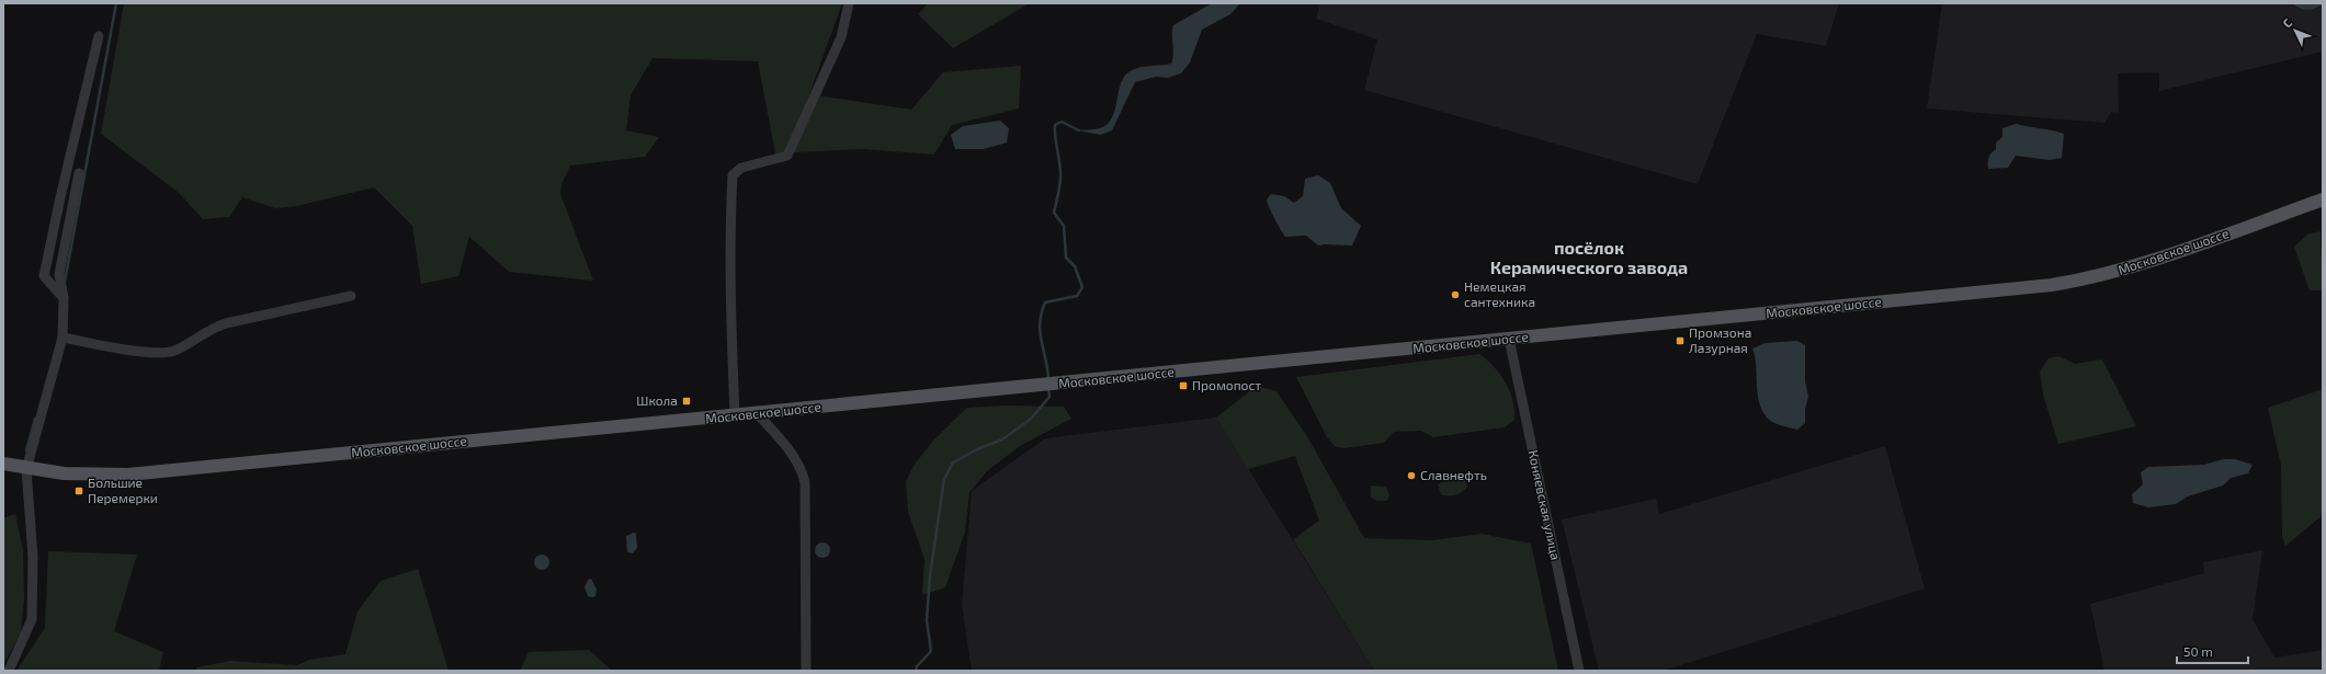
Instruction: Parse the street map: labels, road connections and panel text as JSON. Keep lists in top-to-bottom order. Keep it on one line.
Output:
{"streets":{"main road":["Московское шоссе"],"street":["Коняевская улица"]},"crossings":[["Московское шоссе","Коняевская улица"]],"districts":["посёлок Керамического завода"],"places":{"other":["Немецкая сантехника","Славнефть"],"transit":["Промзона Лазурная","Промопост","Школа","Большие Перемерки"]},"scale_bar":"50 m","north":"top left"}
